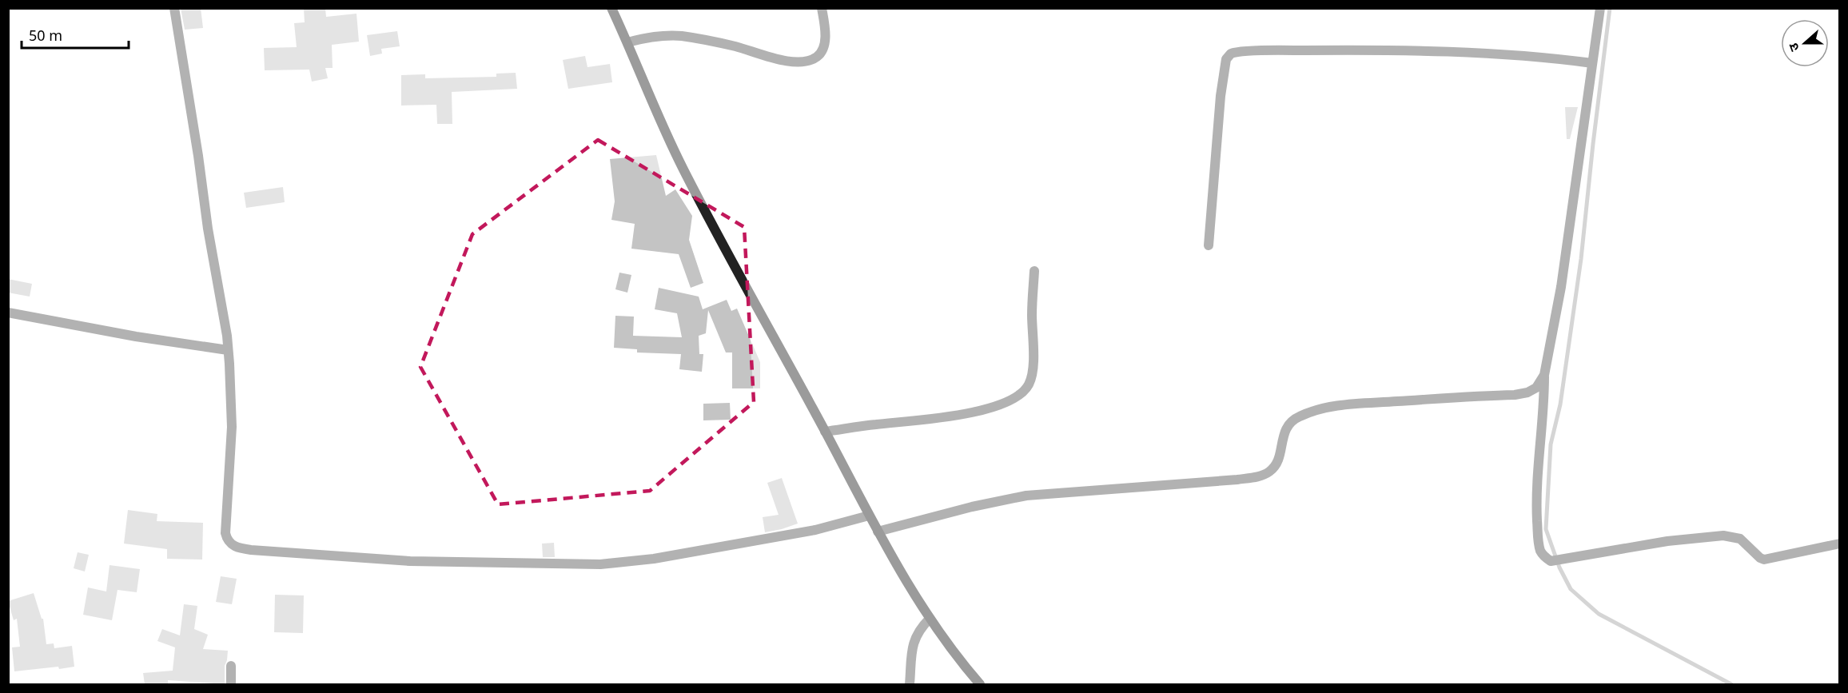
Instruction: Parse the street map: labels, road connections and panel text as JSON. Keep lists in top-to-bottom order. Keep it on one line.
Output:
{"scale_bar":"50 m","north":"left"}
